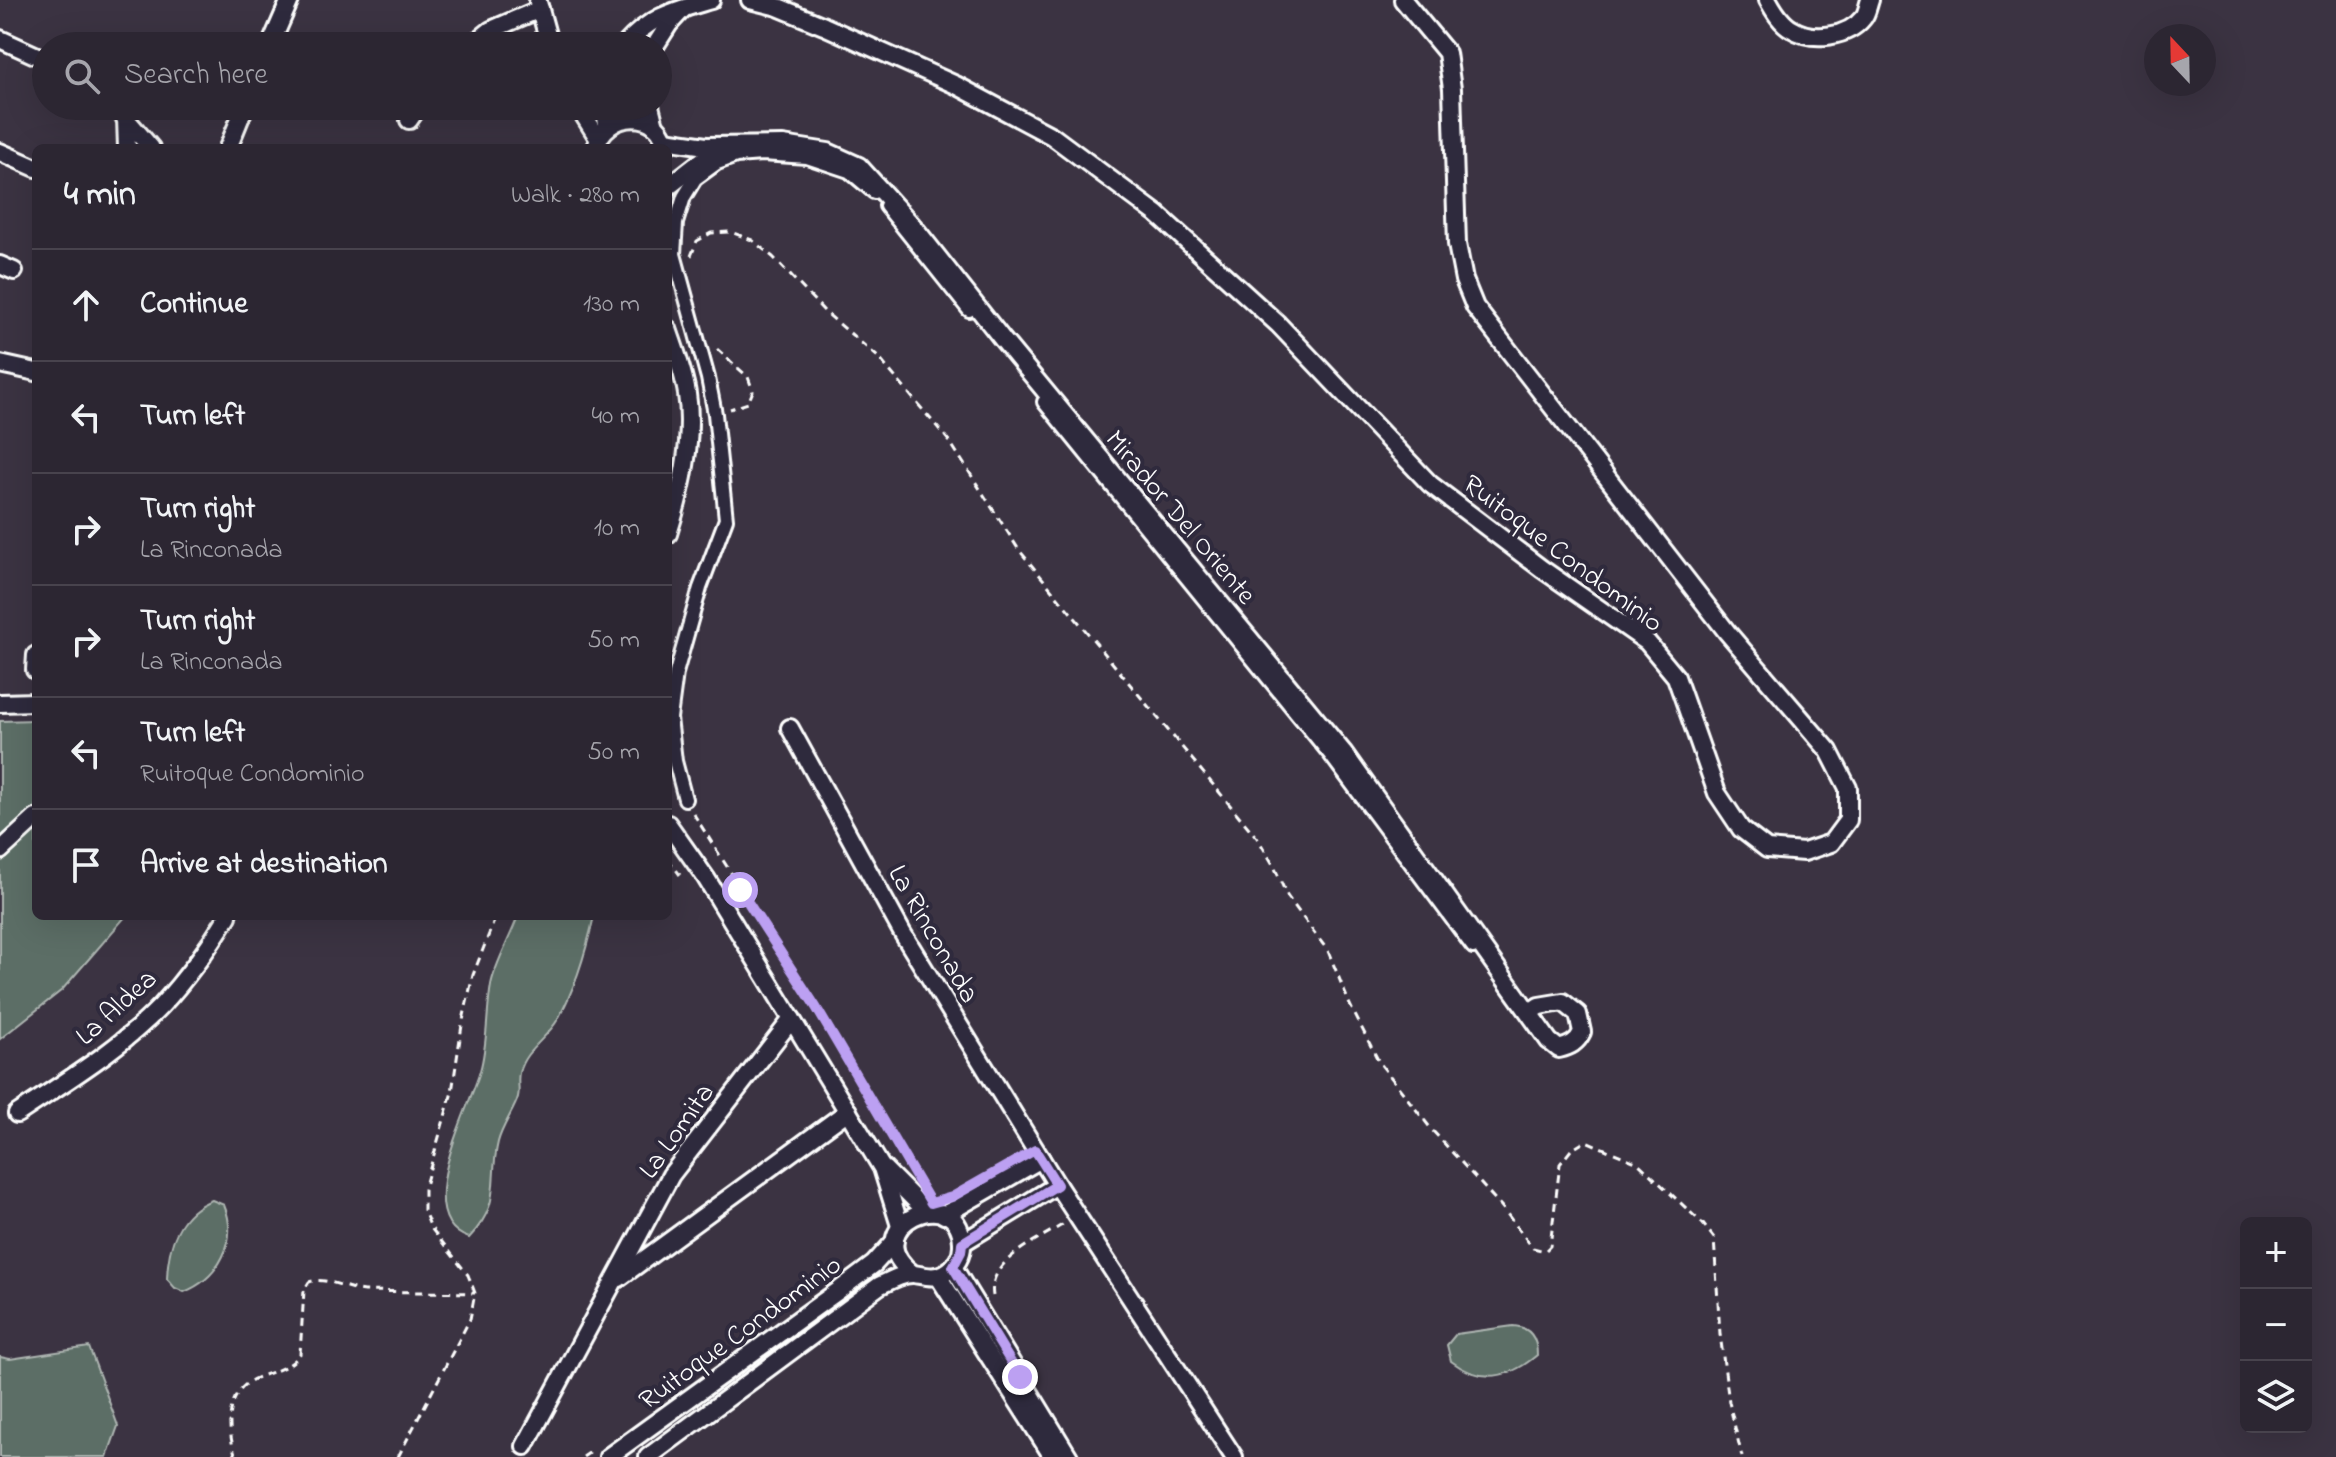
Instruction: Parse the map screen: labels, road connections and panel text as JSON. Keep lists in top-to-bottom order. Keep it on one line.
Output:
{"streets":{"street":["Mirador Del Oriente","Ruitoque Condominio","La Rinconada","La Aldea","La Lomita"]},"north":"top","page":{"search":"Search here","heading":["4 min","Walk · 280 m"],"list":[["Continue","130 m"],["Turn left","40 m"],["Turn right","La Rinconada","10 m"],["Turn right","La Rinconada","50 m"],["Turn left","Ruitoque Condominio","50 m"],"Arrive at destination"],"map_buttons":["+","−"]}}
